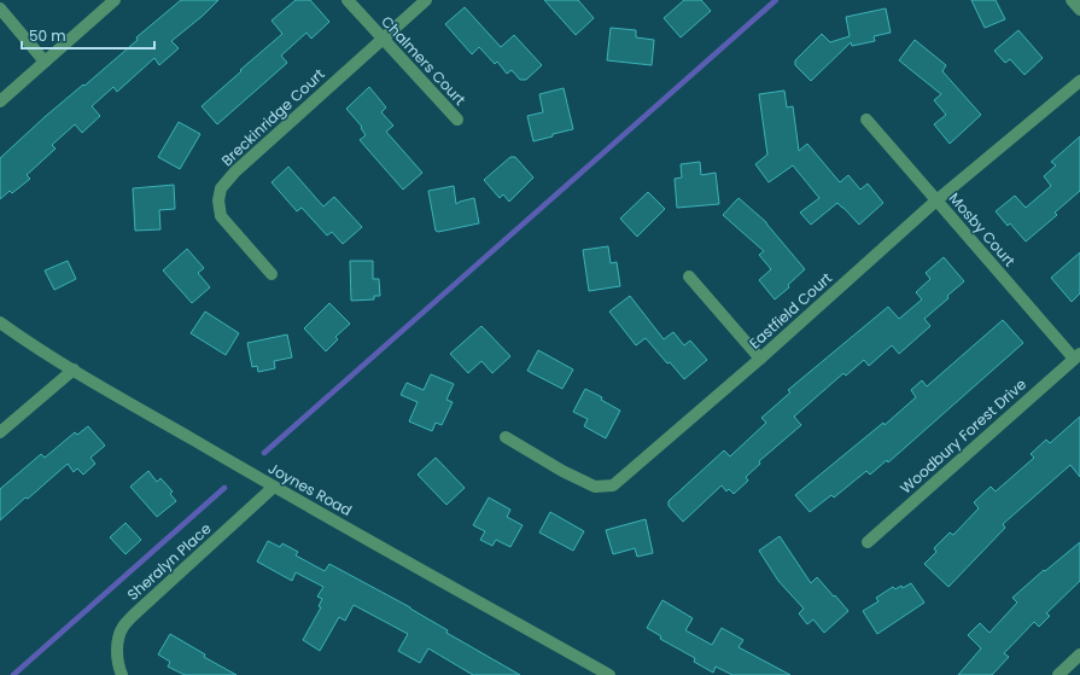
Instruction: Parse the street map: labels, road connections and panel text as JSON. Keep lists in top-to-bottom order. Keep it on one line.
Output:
{"streets":{"street":["Chalmers Court","Breckinridge Court","Mosby Court","Eastfield Court","Woodbury Forest Drive","Joynes Road","Sheralyn Place"]},"crossings":[["Chalmers Court","Breckinridge Court"],["Mosby Court","Eastfield Court"],["Mosby Court","Woodbury Forest Drive"],["Joynes Road","Sheralyn Place"]],"scale_bar":"50 m"}
